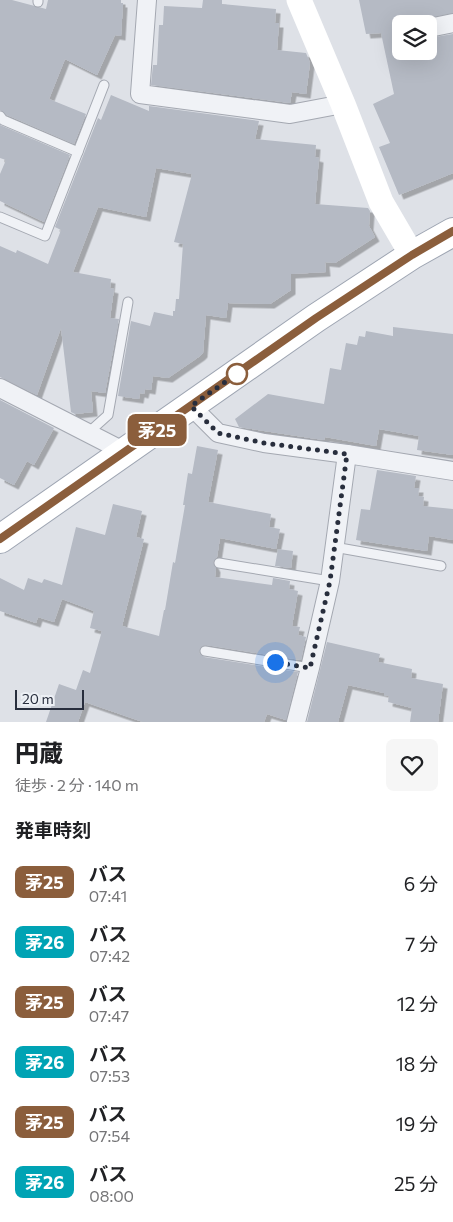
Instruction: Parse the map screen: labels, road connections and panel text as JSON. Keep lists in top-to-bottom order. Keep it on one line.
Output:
{"lines":["bus line 茅25"],"scale_bar":"20 m","page":{"on_map":"茅25","scale":"20 m","heading":[["円蔵","徒歩 · 2 分 · 140 m"],"発車時刻"],"list":[{"mark":"茅25","name":"バス","note":"07:41","value":"6 分"},{"mark":"茅26","name":"バス","note":"07:42","value":"7 分"},{"mark":"茅25","name":"バス","note":"07:47","value":"12 分"},{"mark":"茅26","name":"バス","note":"07:53","value":"18 分"},{"mark":"茅25","name":"バス","note":"07:54","value":"19 分"},{"mark":"茅26","name":"バス","note":"08:00","value":"25 分"}]}}
